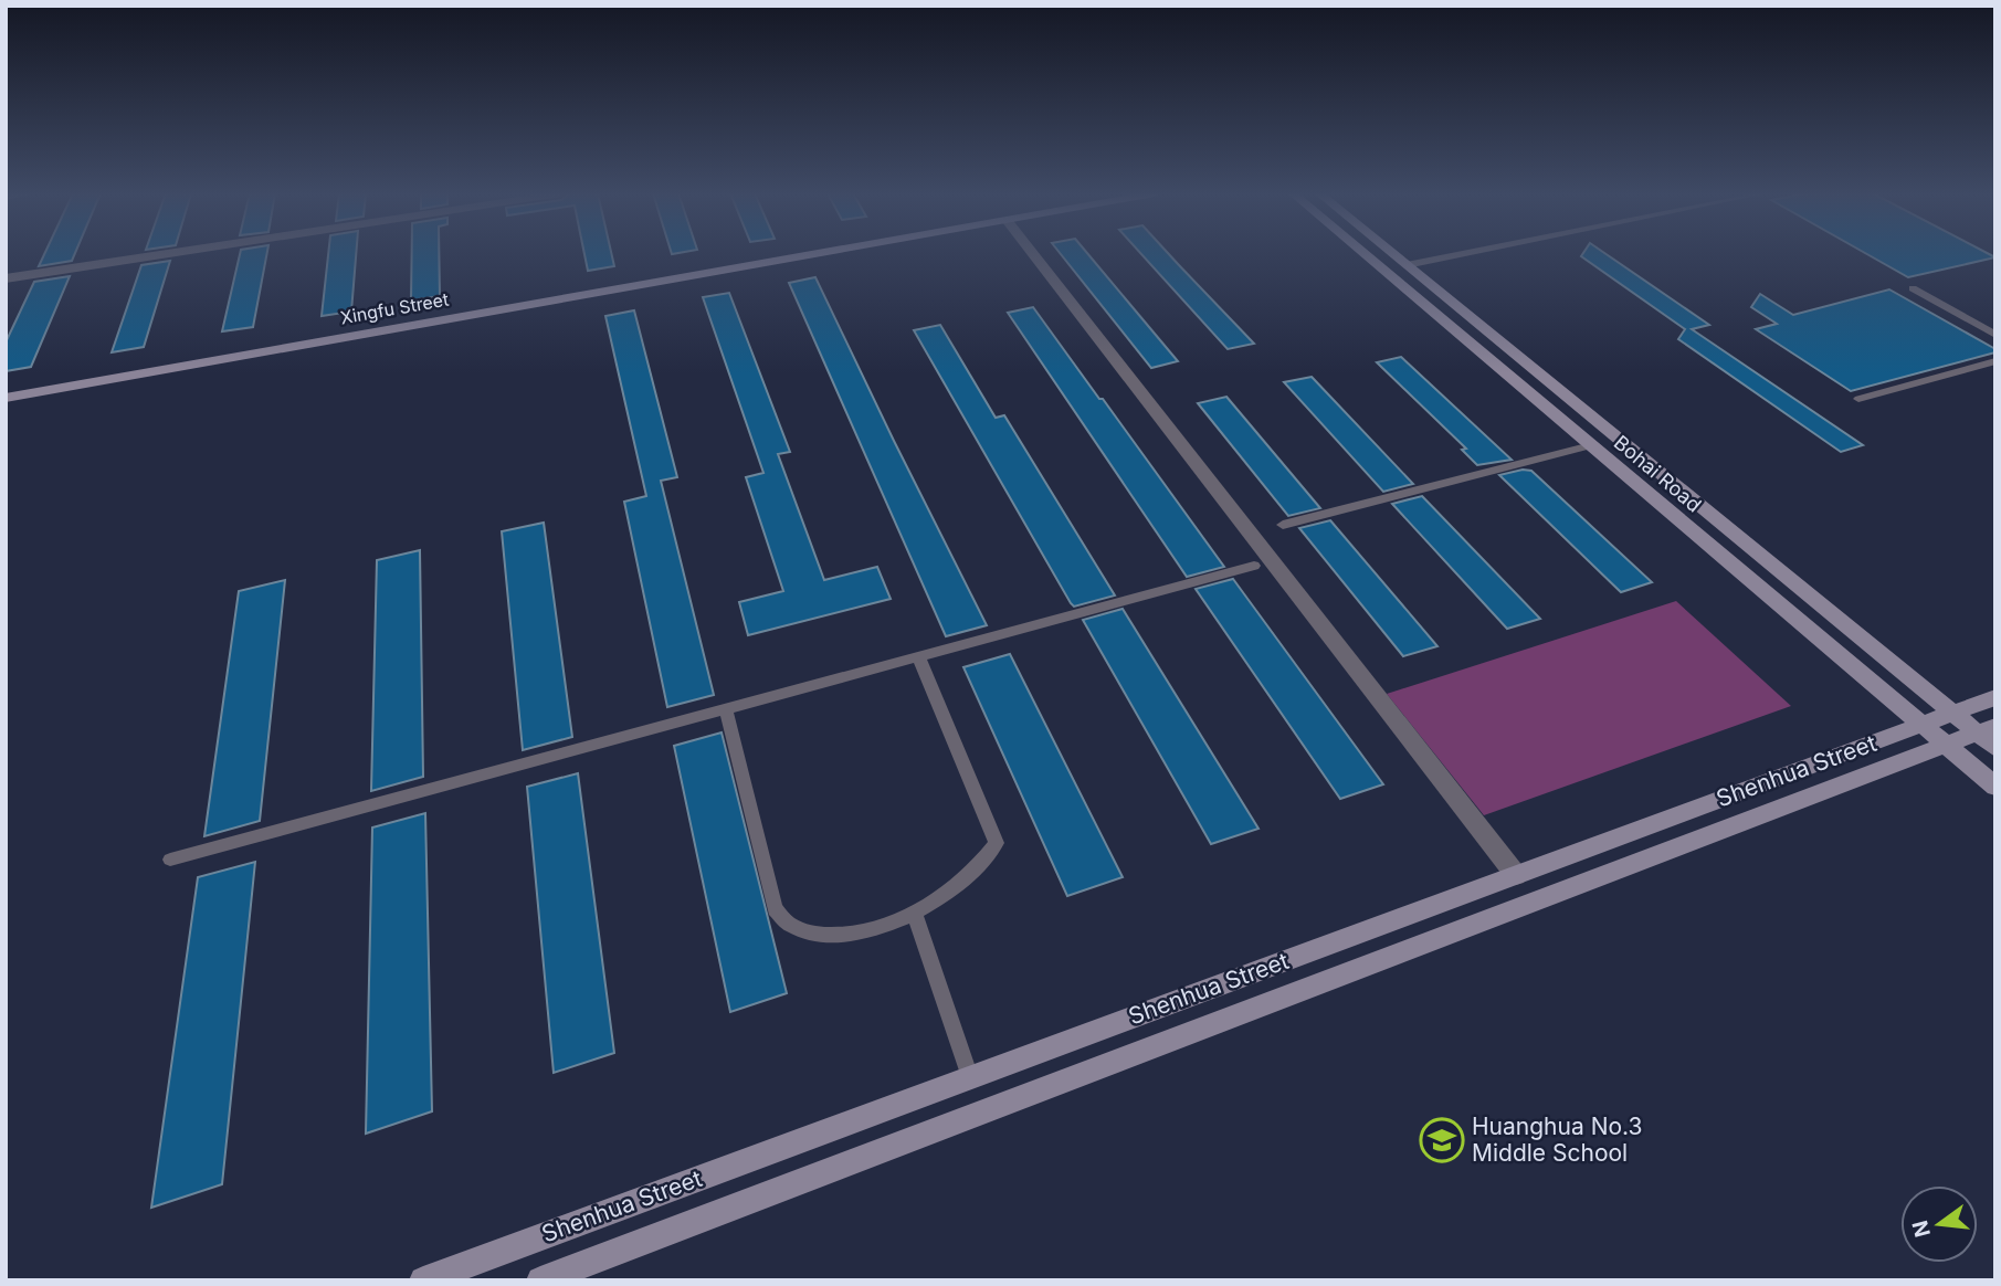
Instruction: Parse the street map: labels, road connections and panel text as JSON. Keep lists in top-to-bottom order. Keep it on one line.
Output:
{"streets":{"main road":["Xingfu Street","Bohai Road","Shenhua Street"]},"crossings":[["Bohai Road","Shenhua Street"]],"places":{"school or university":["Huanghua No.3 Middle School"]},"north":"left"}
